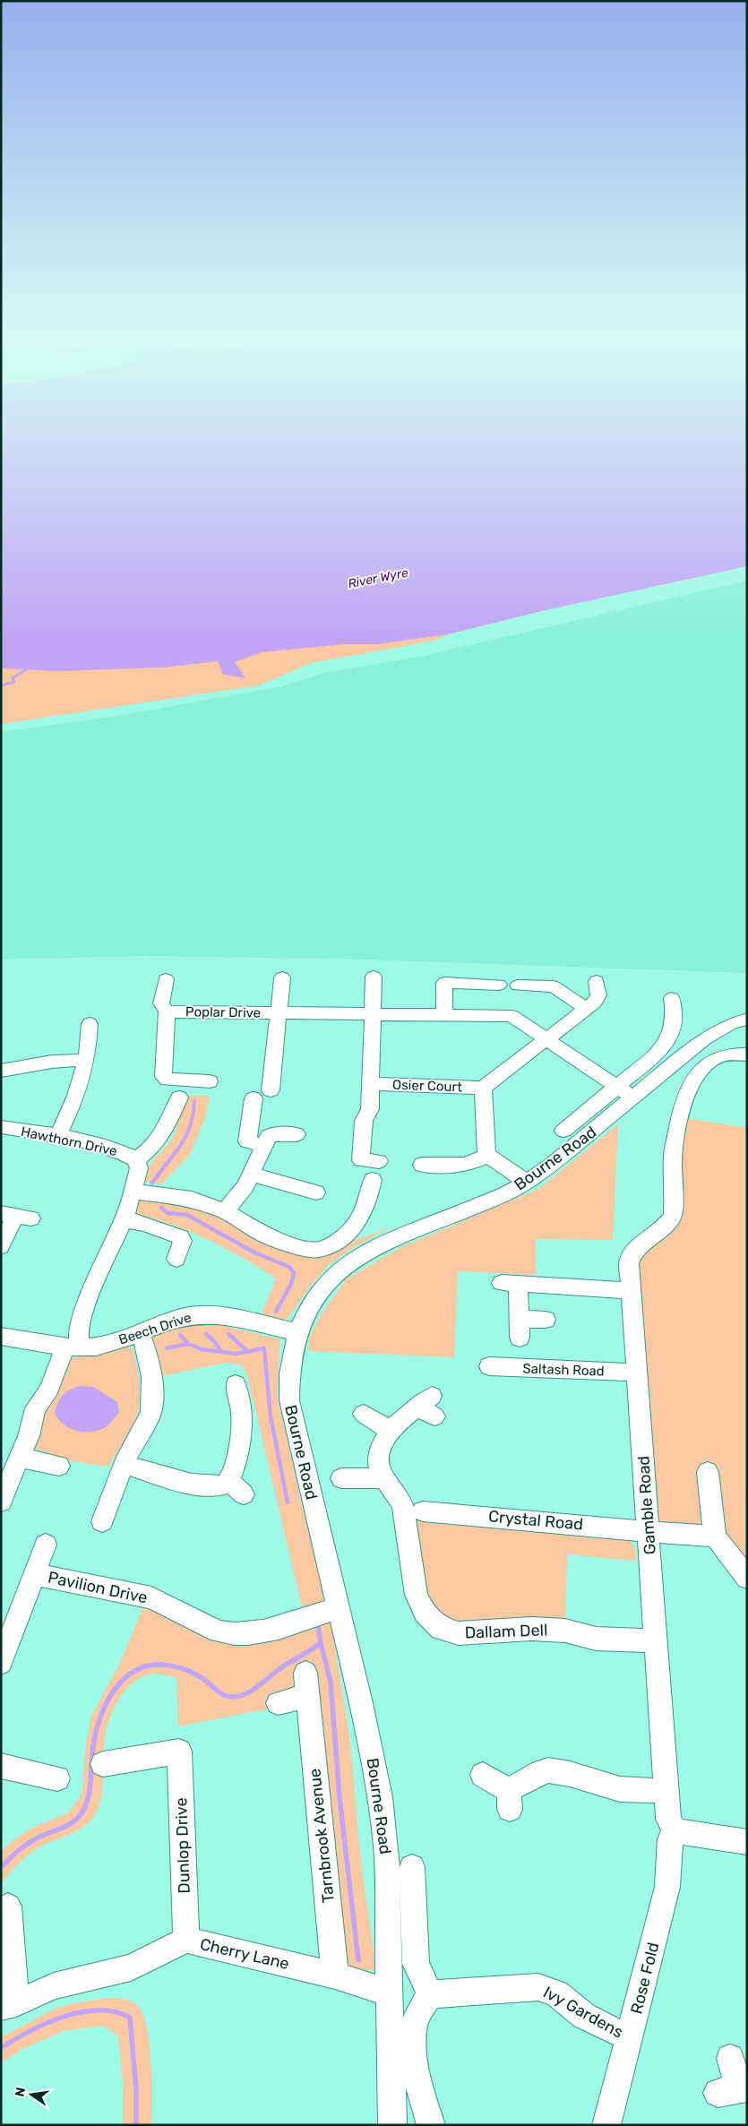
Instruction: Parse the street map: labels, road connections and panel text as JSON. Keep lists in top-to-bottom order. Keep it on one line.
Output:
{"streets":{"street":["Poplar Drive","Osier Court","Hawthorn Drive","Bourne Road","Beech Drive","Saltash Road","Gamble Road","Crystal Road","Pavilion Drive","Dallam Dell","Tarnbrook Avenue","Dunlop Drive","Cherry Lane","Rose Fold","Ivy Gardens"]},"crossings":[["Poplar Drive","Bourne Road"],["Bourne Road","Beech Drive"],["Bourne Road","Pavilion Drive"],["Bourne Road","Cherry Lane"],["Saltash Road","Gamble Road"],["Gamble Road","Crystal Road"],["Gamble Road","Dallam Dell"],["Gamble Road","Rose Fold"],["Tarnbrook Avenue","Cherry Lane"],["Dunlop Drive","Cherry Lane"],["Rose Fold","Ivy Gardens"]],"water":["River Wyre"],"north":"left"}
